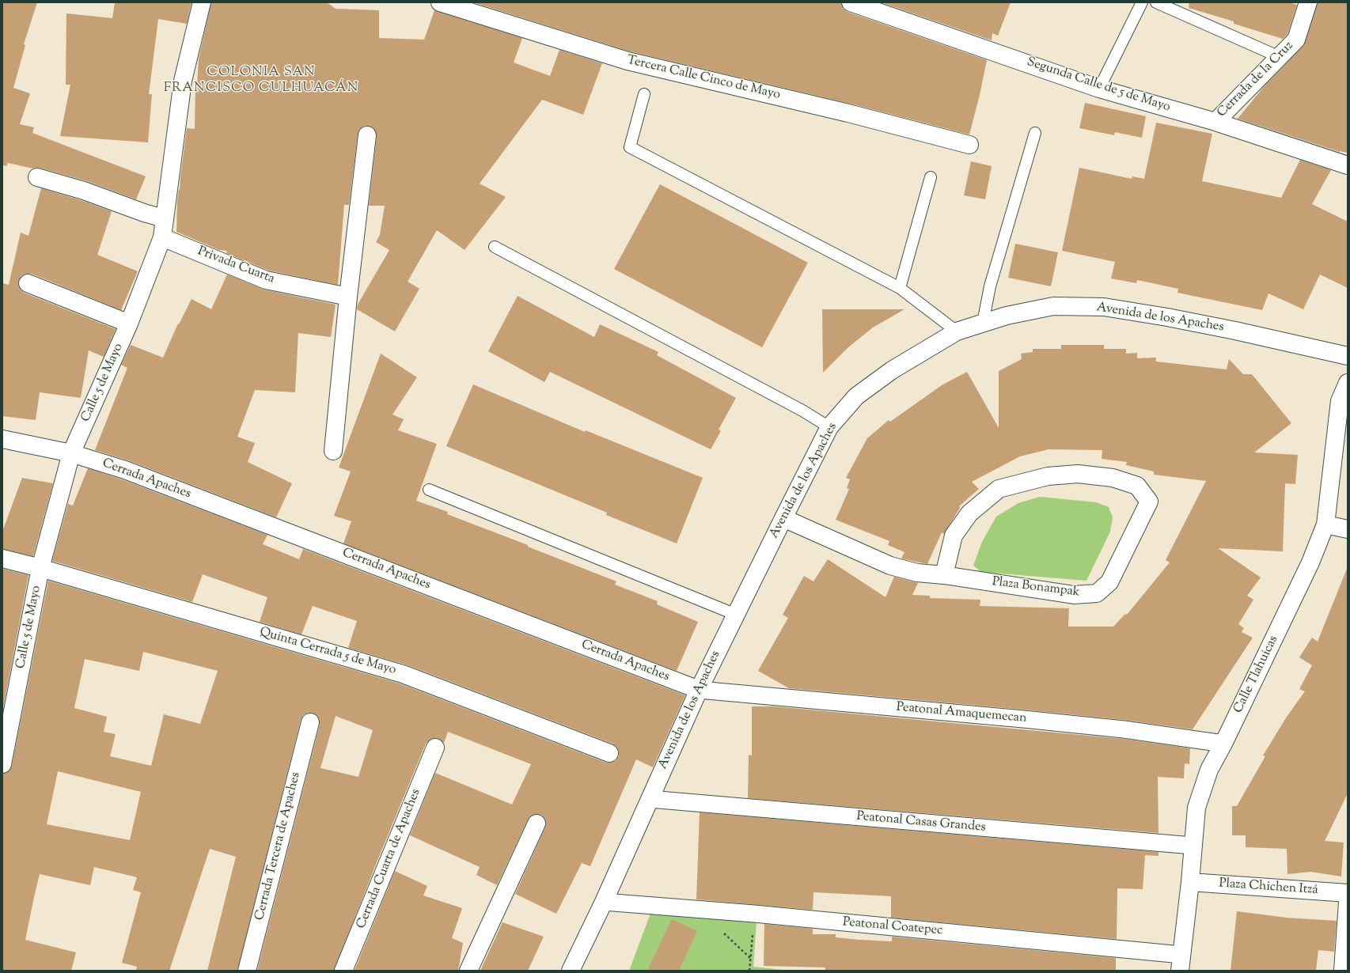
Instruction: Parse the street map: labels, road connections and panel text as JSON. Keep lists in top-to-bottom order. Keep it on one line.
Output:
{"streets":{"street":["Tercera Calle Cinco de Mayo","Cerrada de la Cruz","Segunda Calle de 5 de Mayo","Privada Cuarta","Avenida de los Apaches","Calle 5 de Mayo","Cerrada Apaches","Plaza Bonampak","Quinta Cerrada 5 de Mayo","Calle Tlahuicas","Peatonal Amaquemecan","Peatonal Casas Grandes","Cerrada Tercera de Apaches","Cerrada Cuarta de Apaches","Plaza Chichen Itzá","Peatonal Coatepec"]},"crossings":[["Cerrada de la Cruz","Segunda Calle de 5 de Mayo"],["Privada Cuarta","Calle 5 de Mayo"],["Avenida de los Apaches","Cerrada Apaches"],["Avenida de los Apaches","Plaza Bonampak"],["Avenida de los Apaches","Peatonal Amaquemecan"],["Avenida de los Apaches","Peatonal Casas Grandes"],["Avenida de los Apaches","Peatonal Coatepec"],["Calle 5 de Mayo","Cerrada Apaches"],["Calle 5 de Mayo","Quinta Cerrada 5 de Mayo"],["Cerrada Apaches","Peatonal Amaquemecan"],["Calle Tlahuicas","Peatonal Amaquemecan"],["Calle Tlahuicas","Peatonal Casas Grandes"],["Calle Tlahuicas","Plaza Chichen Itzá"],["Calle Tlahuicas","Peatonal Coatepec"]],"districts":["COLONIA SAN FRANCISCO CULHUACÁN"]}
